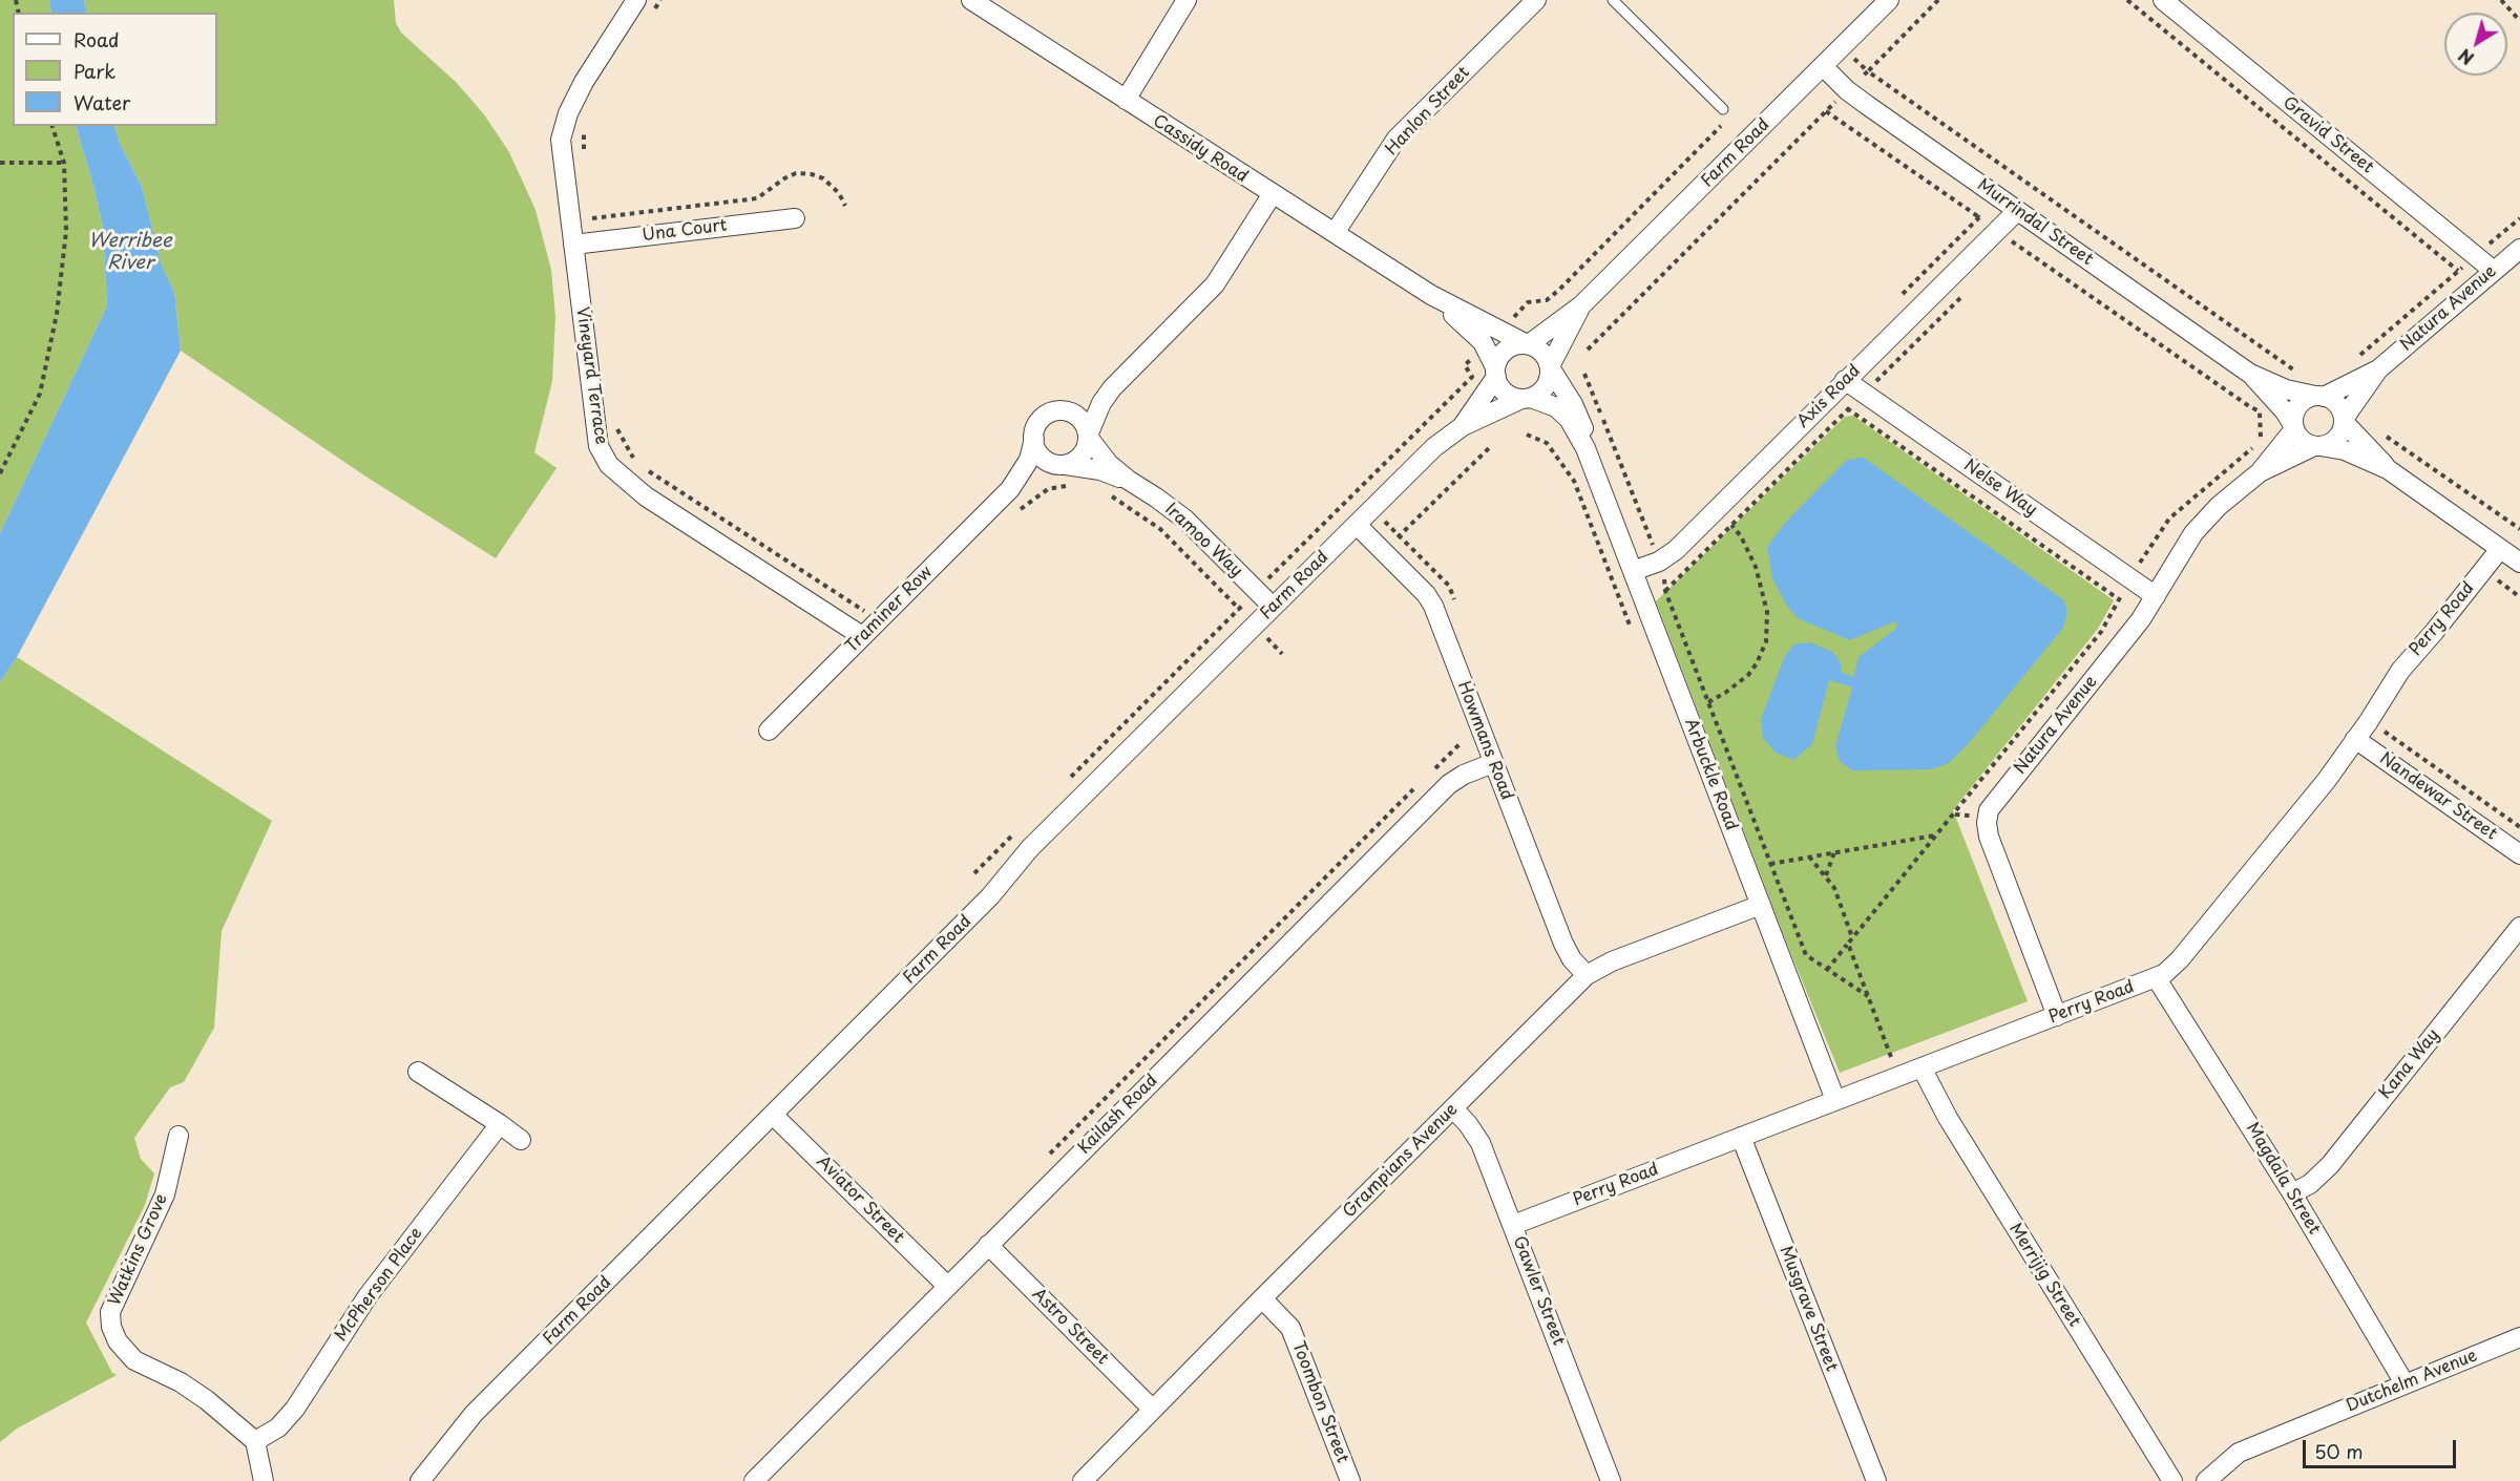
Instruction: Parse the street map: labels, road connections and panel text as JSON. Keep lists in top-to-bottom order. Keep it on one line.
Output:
{"streets":{"street":["Hanlon Street","Gravid Street","Cassidy Road","Farm Road","Murrindal Street","Una Court","Natura Avenue","Vineyard Terrace","Axis Road","Nelse Way","Iramoo Way","Traminer Row","Perry Road","Howmans Road","Arbuckle Road","Nandewar Street","Kana Way","Kailash Road","Grampians Avenue","Magdala Street","Aviator Street","Watkins Grove","Merrijig Street","McPherson Place","Gawler Street","Musgrave Street","Astro Street","Dutchelm Avenue","Toombon Street"]},"crossings":[["Hanlon Street","Cassidy Road"],["Gravid Street","Natura Avenue"],["Cassidy Road","Farm Road"],["Cassidy Road","Arbuckle Road"],["Farm Road","Murrindal Street"],["Farm Road","Iramoo Way"],["Farm Road","Howmans Road"],["Farm Road","Arbuckle Road"],["Farm Road","Aviator Street"],["Murrindal Street","Natura Avenue"],["Murrindal Street","Axis Road"],["Una Court","Vineyard Terrace"],["Natura Avenue","Nelse Way"],["Natura Avenue","Perry Road"],["Vineyard Terrace","Traminer Row"],["Axis Road","Nelse Way"],["Axis Road","Arbuckle Road"],["Iramoo Way","Traminer Row"],["Perry Road","Arbuckle Road"],["Perry Road","Nandewar Street"],["Perry Road","Magdala Street"],["Perry Road","Merrijig Street"],["Perry Road","Gawler Street"],["Perry Road","Musgrave Street"],["Howmans Road","Kailash Road"],["Howmans Road","Grampians Avenue"],["Arbuckle Road","Grampians Avenue"],["Kana Way","Magdala Street"],["Kailash Road","Aviator Street"],["Kailash Road","Astro Street"],["Grampians Avenue","Gawler Street"],["Grampians Avenue","Astro Street"],["Grampians Avenue","Toombon Street"],["Magdala Street","Dutchelm Avenue"],["Watkins Grove","McPherson Place"]],"water":["Werribee River"],"legend":["Road","Park","Water"],"scale_bar":"50 m","north":"bottom left"}
